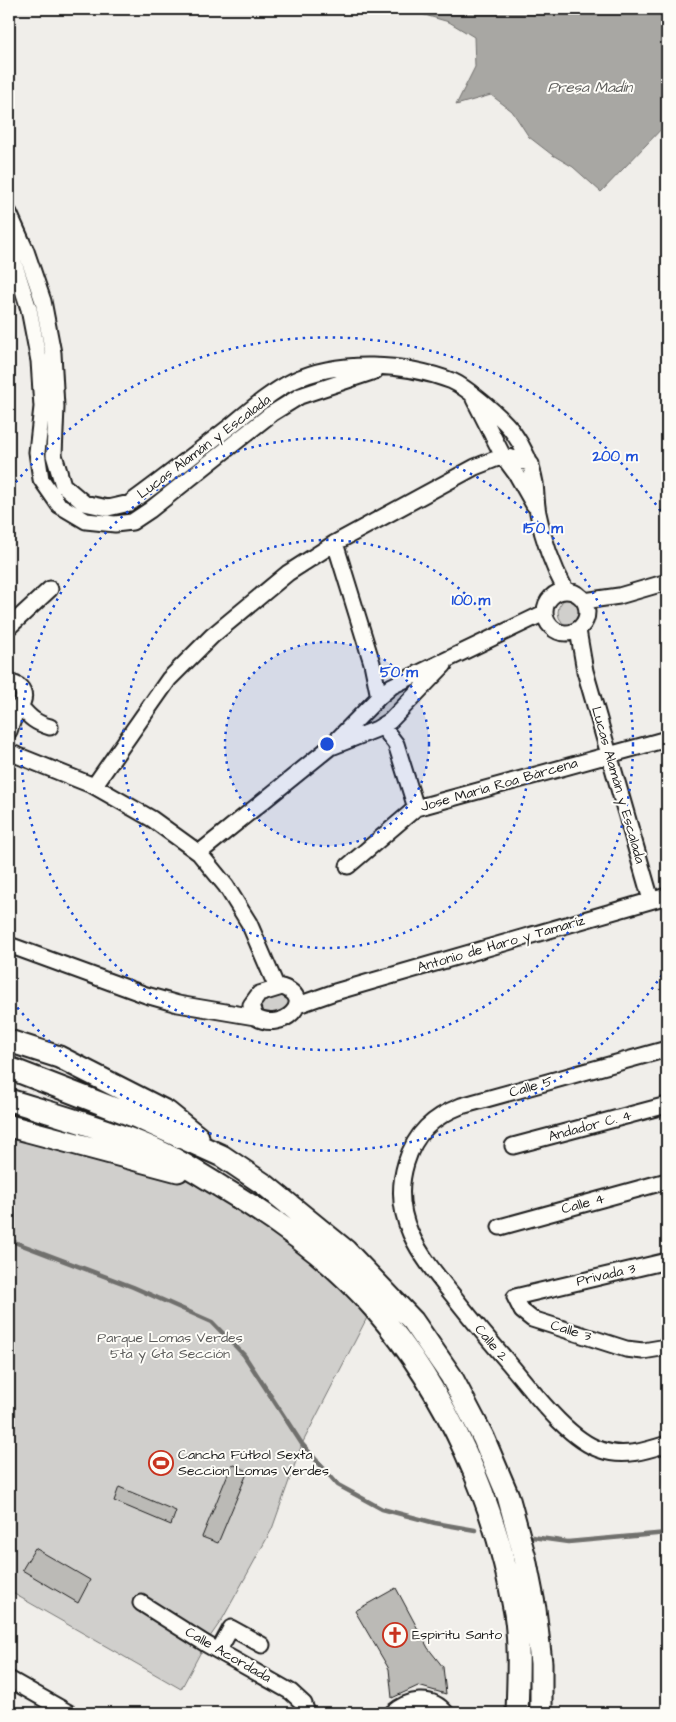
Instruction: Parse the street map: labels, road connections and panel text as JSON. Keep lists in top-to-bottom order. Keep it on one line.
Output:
{"streets":{"street":["Lucas Alamán y Escalada","Jose Maria Roa Bàrcena","Antonio de Haro y Tamaríz","Calle 5","Andador C. 4","Calle 4","Privada 3","Calle 3","Calle 2","Calle Acordada"]},"crossings":[["Lucas Alamán y Escalada","Jose Maria Roa Bàrcena"],["Lucas Alamán y Escalada","Antonio de Haro y Tamaríz"],["Calle 5","Calle 2"],["Privada 3","Calle 3"]],"water":["Presa Madín"],"parks":["Parque Lomas Verdes 5ta y 6ta Sección"],"places":{"sports":["Cancha Fútbol Sexta Seccion Lomas Verdes"],"church":["Espiritu Santo"]},"rings":["200 m","150 m","100 m","50 m"]}
